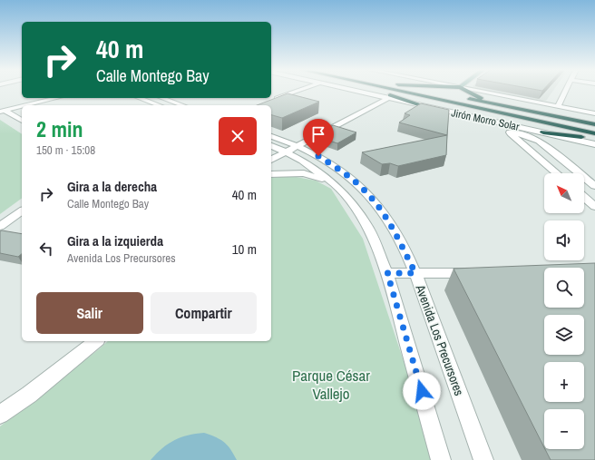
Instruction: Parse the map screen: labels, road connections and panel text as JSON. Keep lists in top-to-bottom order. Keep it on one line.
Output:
{"streets":{"street":["Jirón Morro Solar","Avenida Los Precursores"]},"parks":["Parque César Vallejo"],"north":"top left","page":{"turn":["40 m","Calle Montego Bay"],"heading":["2 min","150 m · 15:08"],"list":[{"name":"Gira a la derecha","note":"Calle Montego Bay","value":"40 m"},{"name":"Gira a la izquierda","note":"Avenida Los Precursores","value":"10 m"}],"map_buttons":["+","−"],"buttons":["Salir","Compartir"]}}
